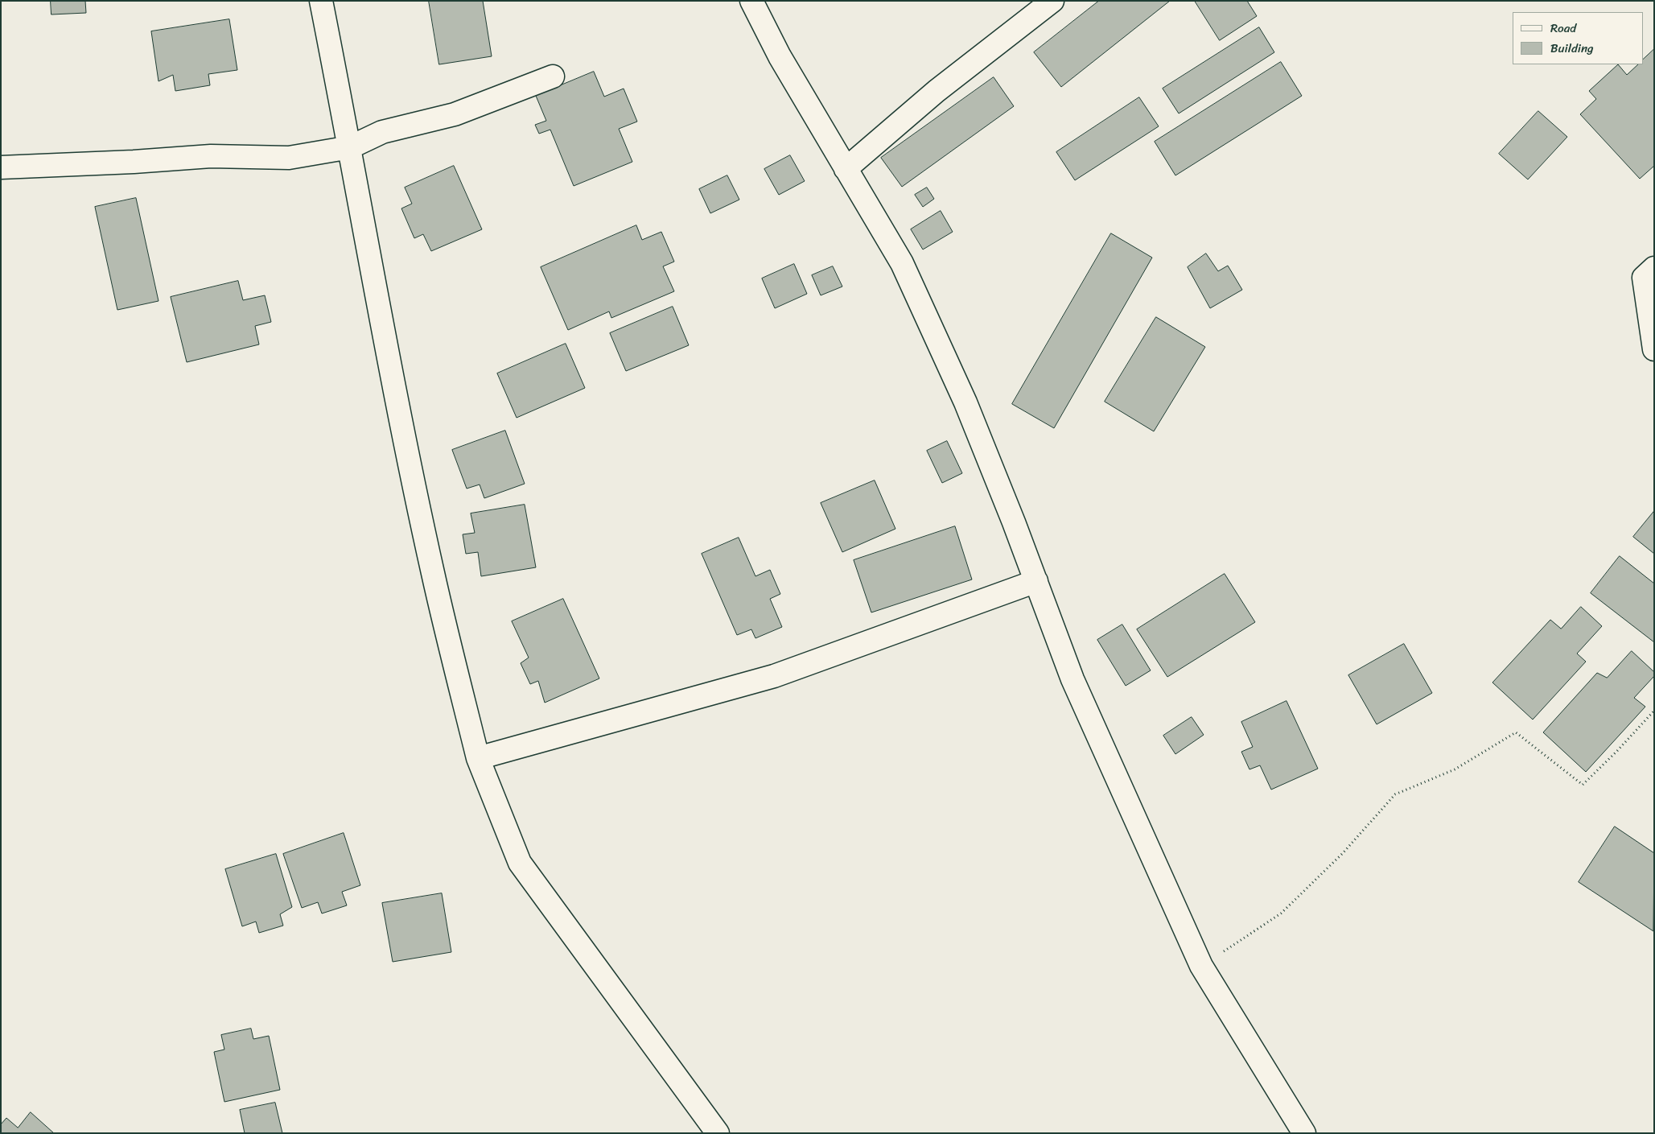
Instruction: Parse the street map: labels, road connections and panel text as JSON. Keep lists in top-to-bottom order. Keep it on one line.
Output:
{"legend":["Road","Building"]}
